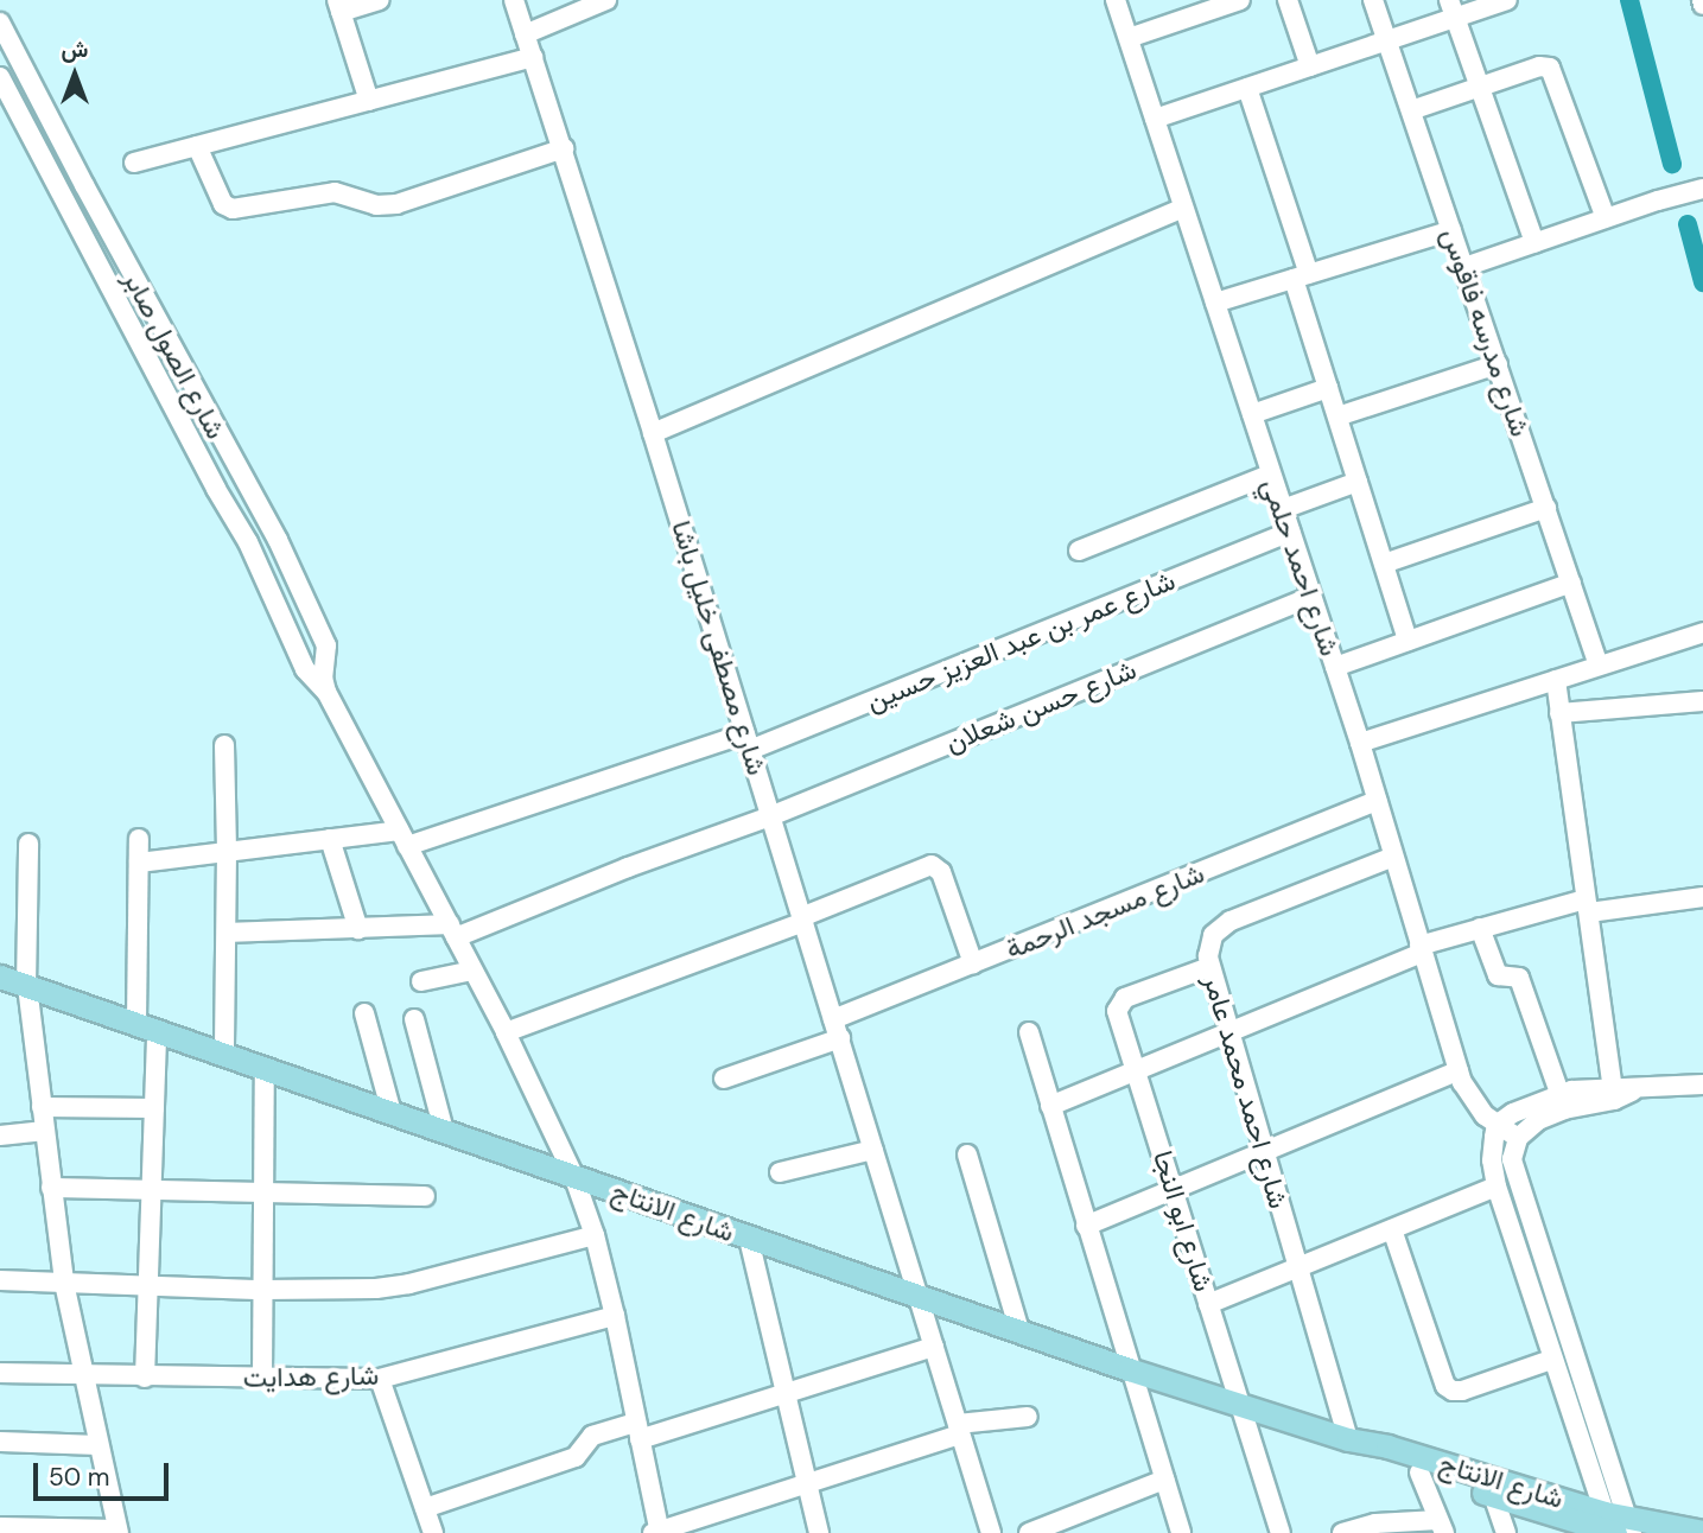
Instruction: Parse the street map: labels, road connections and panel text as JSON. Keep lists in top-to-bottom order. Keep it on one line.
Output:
{"streets":{"main road":["شارع الانتاج"],"street":["شارع مدرسه فاقوس","شارع الصول صابر","شارع احمد حلمي","شارع عمر بن عبد العزيز حسين","شارع مصطفى خليل باشا","شارع حسن شعلان","شارع مسجد الرحمة","شارع احمد محمد عامر","شارع ابو النجا","شارع هدايت"]},"crossings":[["شارع الصول صابر","شارع عمر بن عبد العزيز حسين"],["شارع الصول صابر","شارع حسن شعلان"],["شارع الصول صابر","شارع الانتاج"],["شارع الصول صابر","شارع هدايت"],["شارع احمد حلمي","شارع عمر بن عبد العزيز حسين"],["شارع احمد حلمي","شارع حسن شعلان"],["شارع احمد حلمي","شارع مسجد الرحمة"],["شارع احمد حلمي","شارع احمد محمد عامر"],["شارع عمر بن عبد العزيز حسين","شارع مصطفى خليل باشا"],["شارع مصطفى خليل باشا","شارع حسن شعلان"],["شارع مصطفى خليل باشا","شارع مسجد الرحمة"],["شارع مصطفى خليل باشا","شارع الانتاج"],["شارع احمد محمد عامر","شارع الانتاج"],["شارع احمد محمد عامر","شارع ابو النجا"],["شارع الانتاج","شارع ابو النجا"]],"scale_bar":"50 m","north":"top"}
